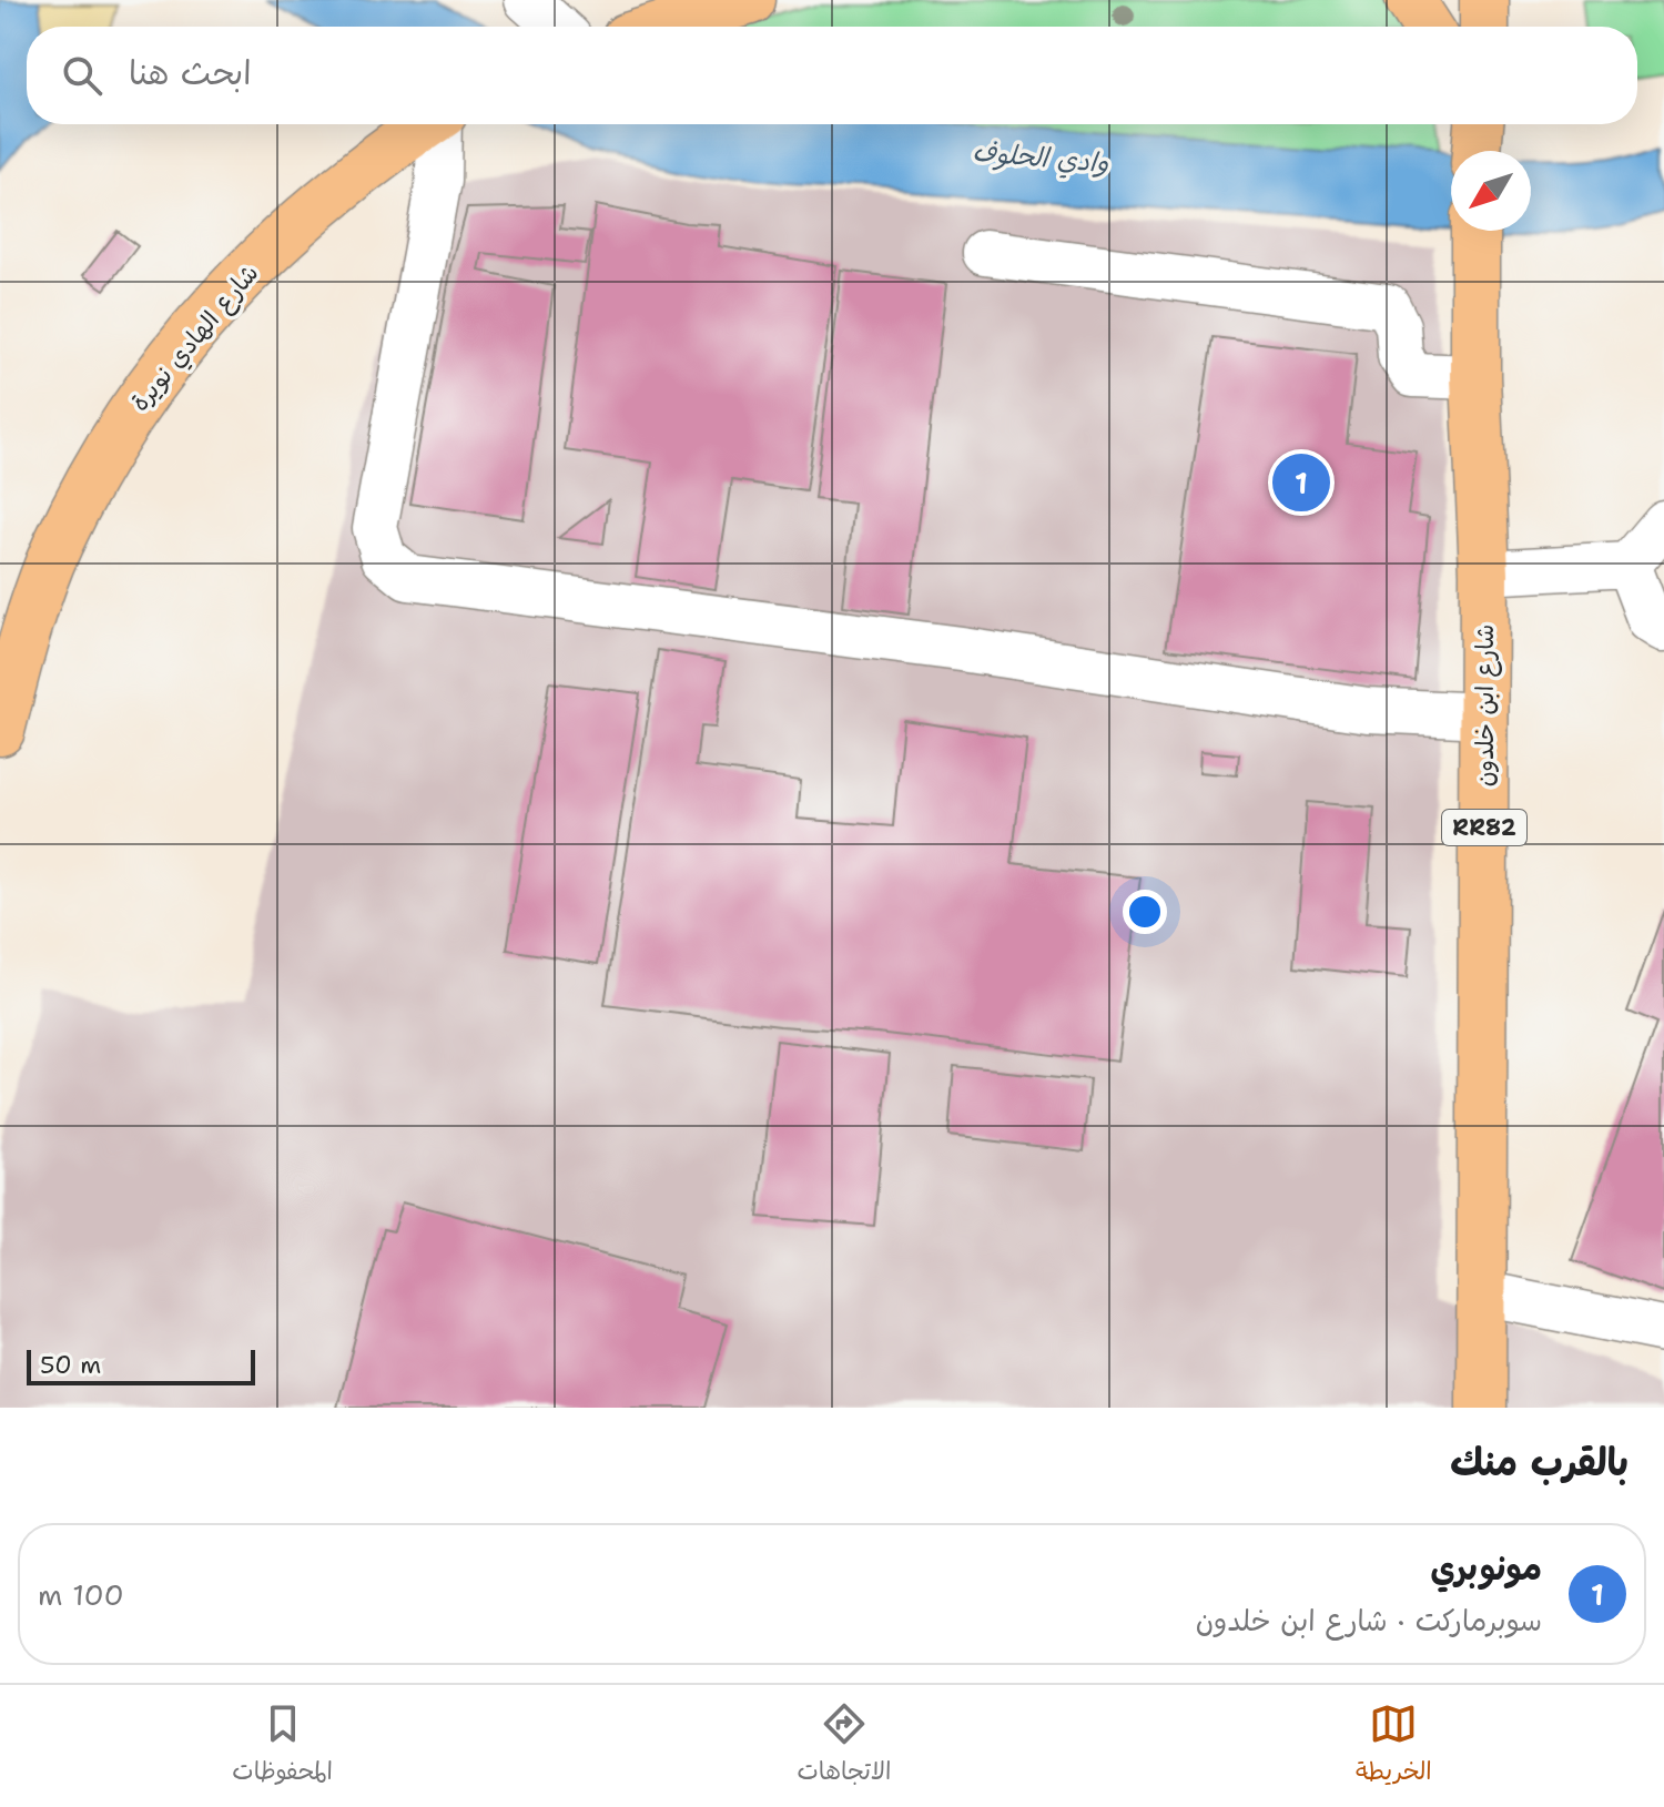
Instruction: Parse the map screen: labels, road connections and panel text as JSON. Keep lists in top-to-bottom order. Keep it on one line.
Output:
{"streets":{"main road":["شارع الهادي نويرة","شارع ابن خلدون","RR82"]},"water":["وادي الحلوف"],"scale_bar":"50 m","north":"bottom left","page":{"search":"ابحث هنا","pins":"1","scale":"50 m","heading":"بالقرب منك","list":[{"mark":"1","name":"مونوبري","note":"سوبرماركت · شارع ابن خلدون","value":"100 m"}],"nav":["الخريطة","الاتجاهات","المحفوظات"]}}
